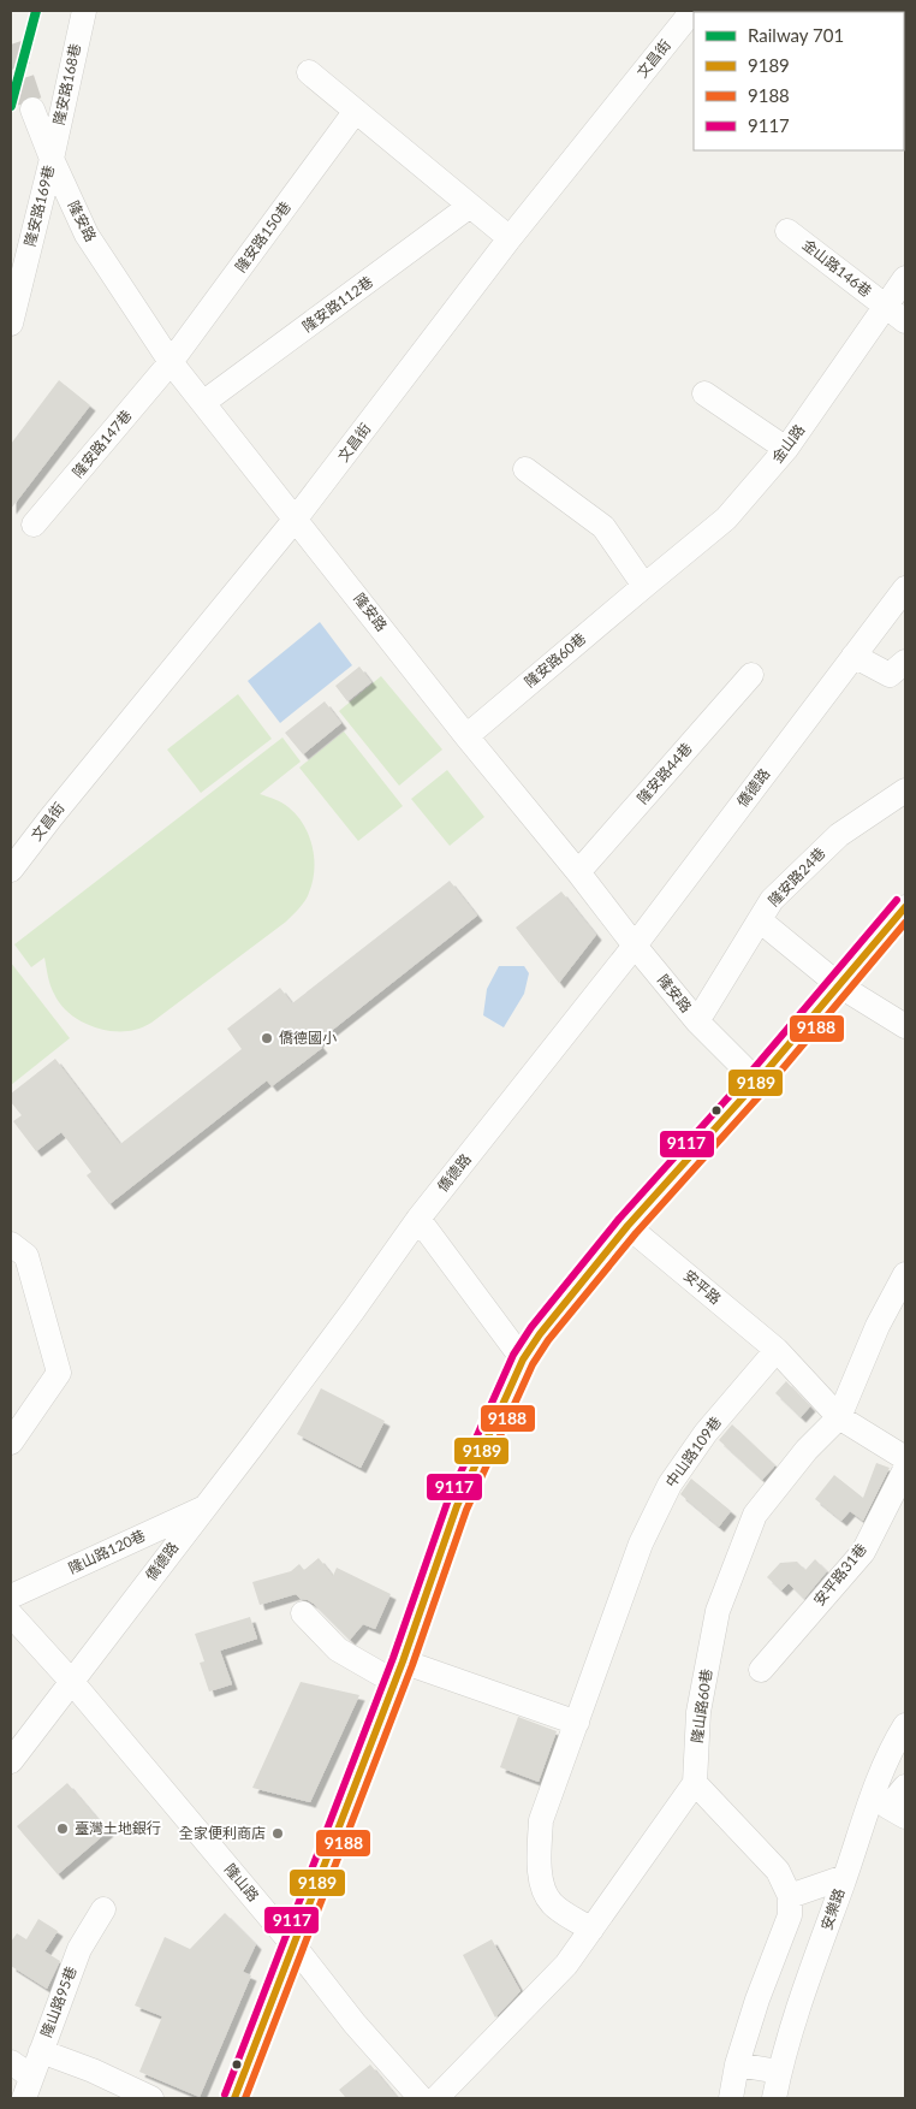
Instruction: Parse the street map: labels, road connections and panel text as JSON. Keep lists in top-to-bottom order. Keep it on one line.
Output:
{"streets":{"street":["文昌街","隆安路168巷","隆安路169巷","隆安路","隆安路150巷","金山路146巷","隆安路112巷","隆安路147巷","金山路","隆安路60巷","隆安路44巷","僑德路","隆安路24巷","安平路","中山路109巷","隆山路120巷","安平路31巷","隆山路60巷","隆山路","安樂路","隆山路95巷"]},"crossings":[["文昌街","隆安路"],["隆安路168巷","隆安路169巷"],["隆安路168巷","隆安路"],["隆安路169巷","隆安路"],["隆安路","隆安路150巷"],["隆安路","隆安路112巷"],["隆安路","隆安路147巷"],["隆安路","隆安路60巷"],["隆安路","隆安路44巷"],["隆安路","僑德路"],["隆安路","隆安路24巷"],["隆安路150巷","隆安路147巷"],["金山路146巷","金山路"],["金山路","隆安路60巷"],["僑德路","隆山路120巷"],["僑德路","隆山路"],["安平路","中山路109巷"]],"places":["僑德國小","臺灣土地銀行","全家便利商店"],"lines":["rail line 701","transit line 9117","transit line 9189","transit line 9188"],"legend":["Railway 701","9189","9188","9117"]}
